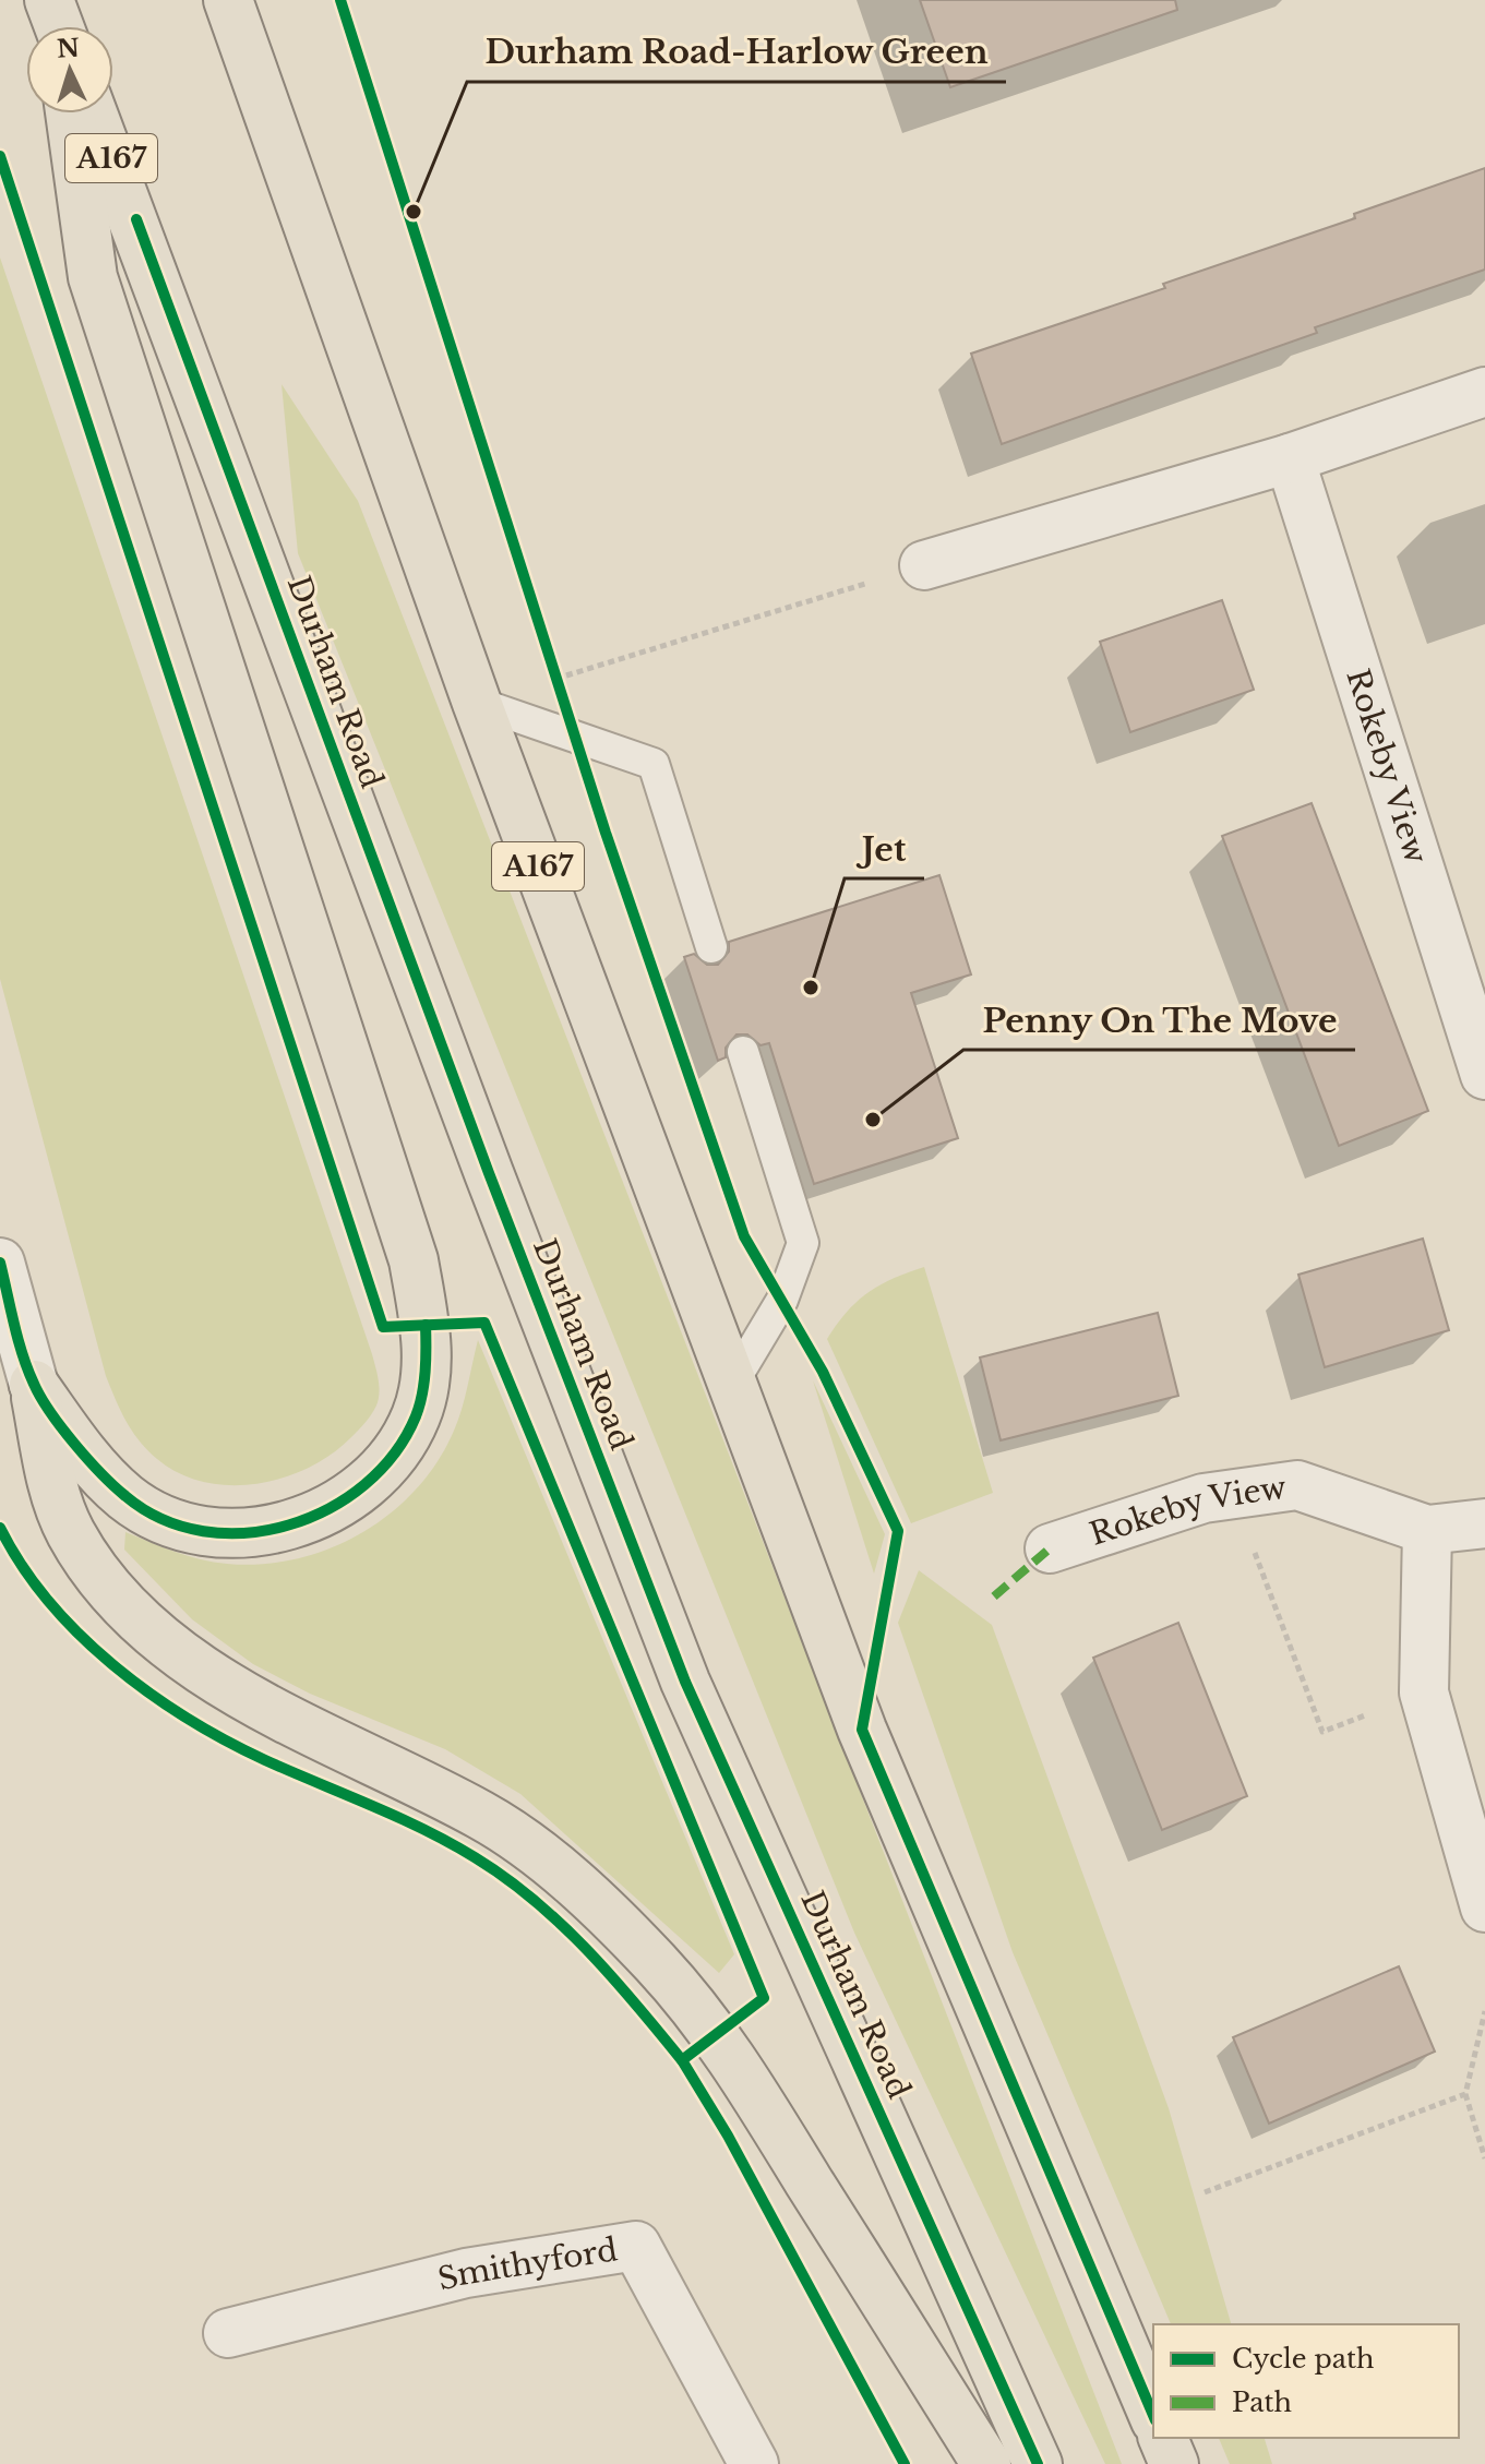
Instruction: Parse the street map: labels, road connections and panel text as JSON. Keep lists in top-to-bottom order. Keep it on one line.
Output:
{"streets":{"main road":["A167","Durham Road"],"street":["Rokeby View","Smithyford"]},"places":["Durham Road-Harlow Green","Jet","Penny On The Move"],"legend":["Cycle path","Path"],"north":"top"}
